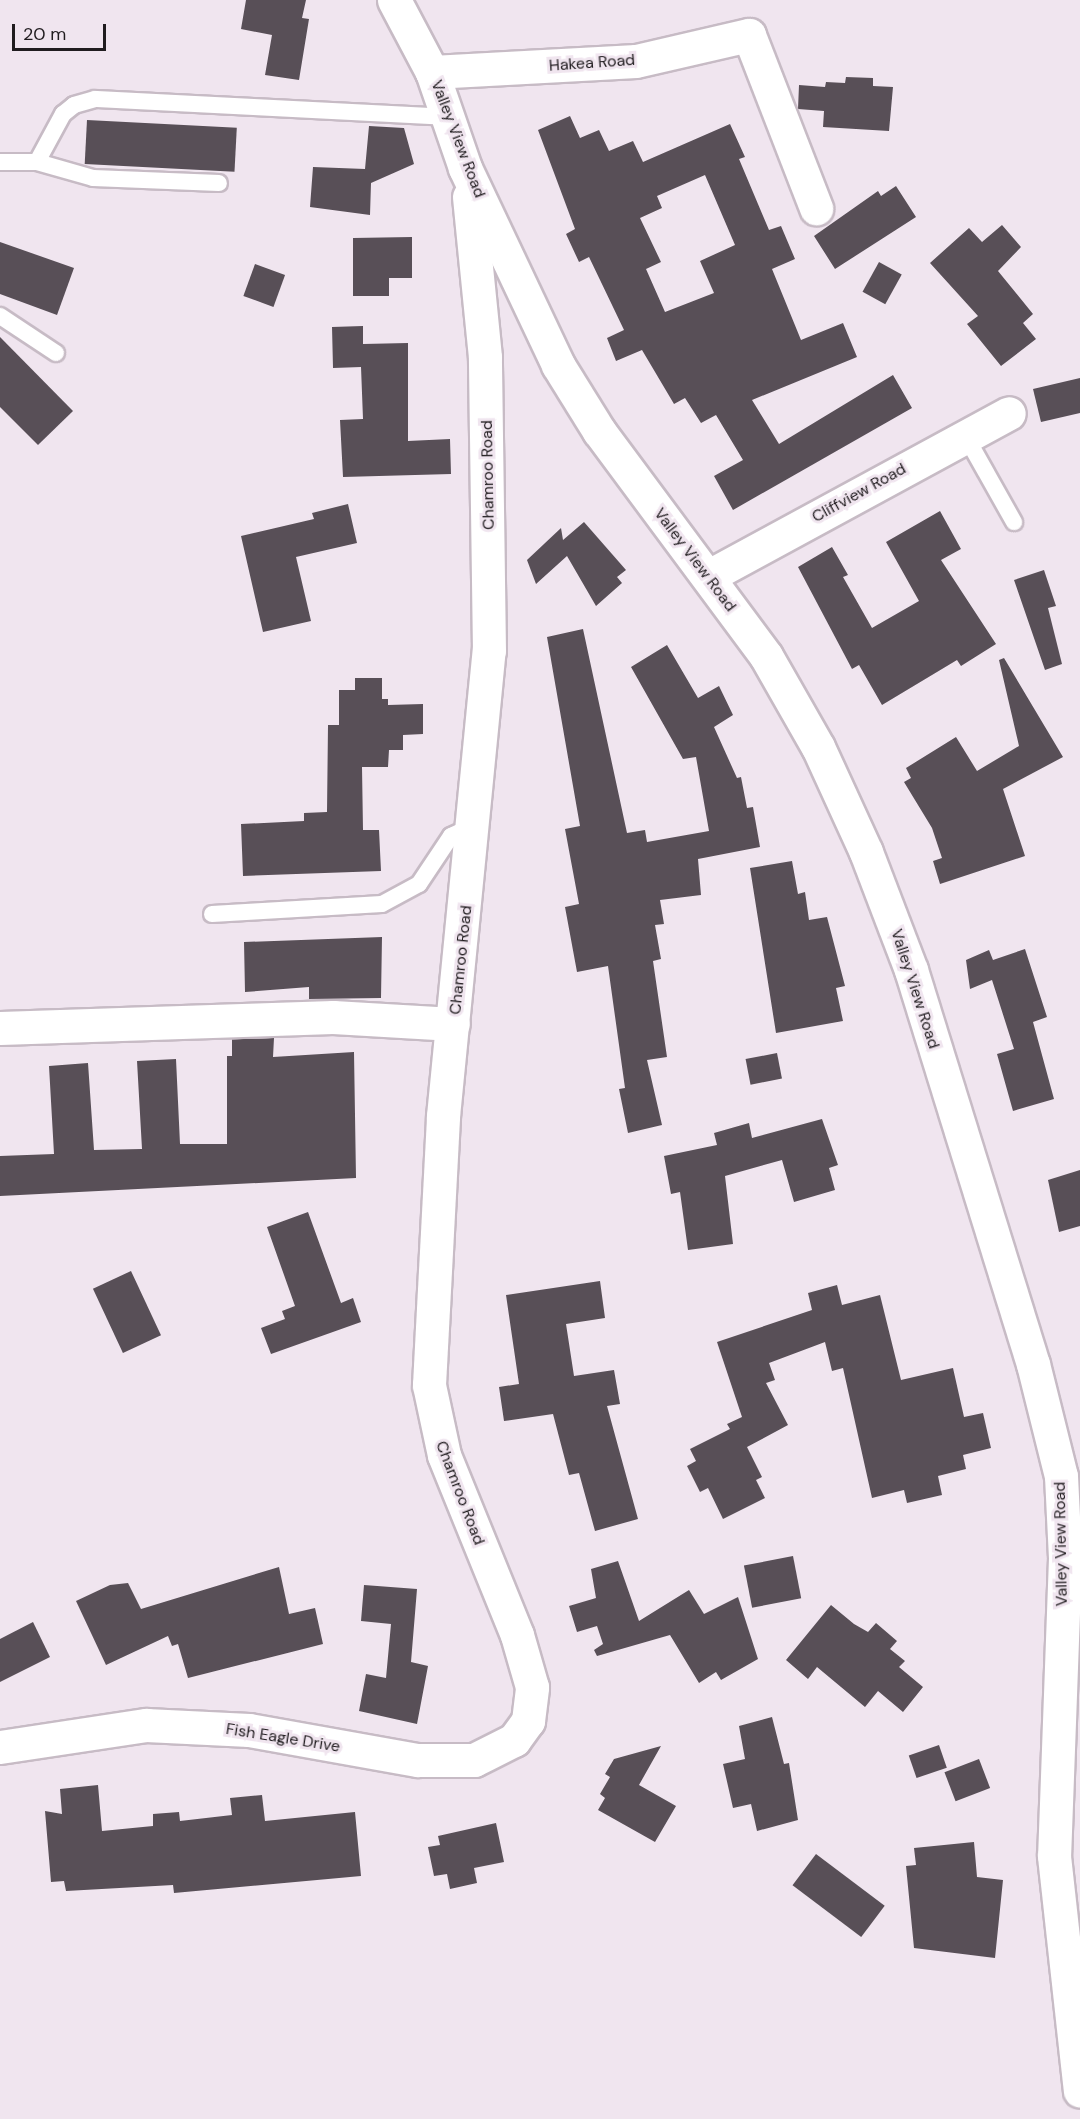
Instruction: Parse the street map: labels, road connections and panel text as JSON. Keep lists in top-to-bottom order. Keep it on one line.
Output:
{"streets":{"street":["Hakea Road","Valley View Road","Chamroo Road","Cliffview Road","Fish Eagle Drive"]},"crossings":[["Hakea Road","Valley View Road"],["Valley View Road","Chamroo Road"],["Valley View Road","Cliffview Road"],["Chamroo Road","Fish Eagle Drive"]],"scale_bar":"20 m"}
